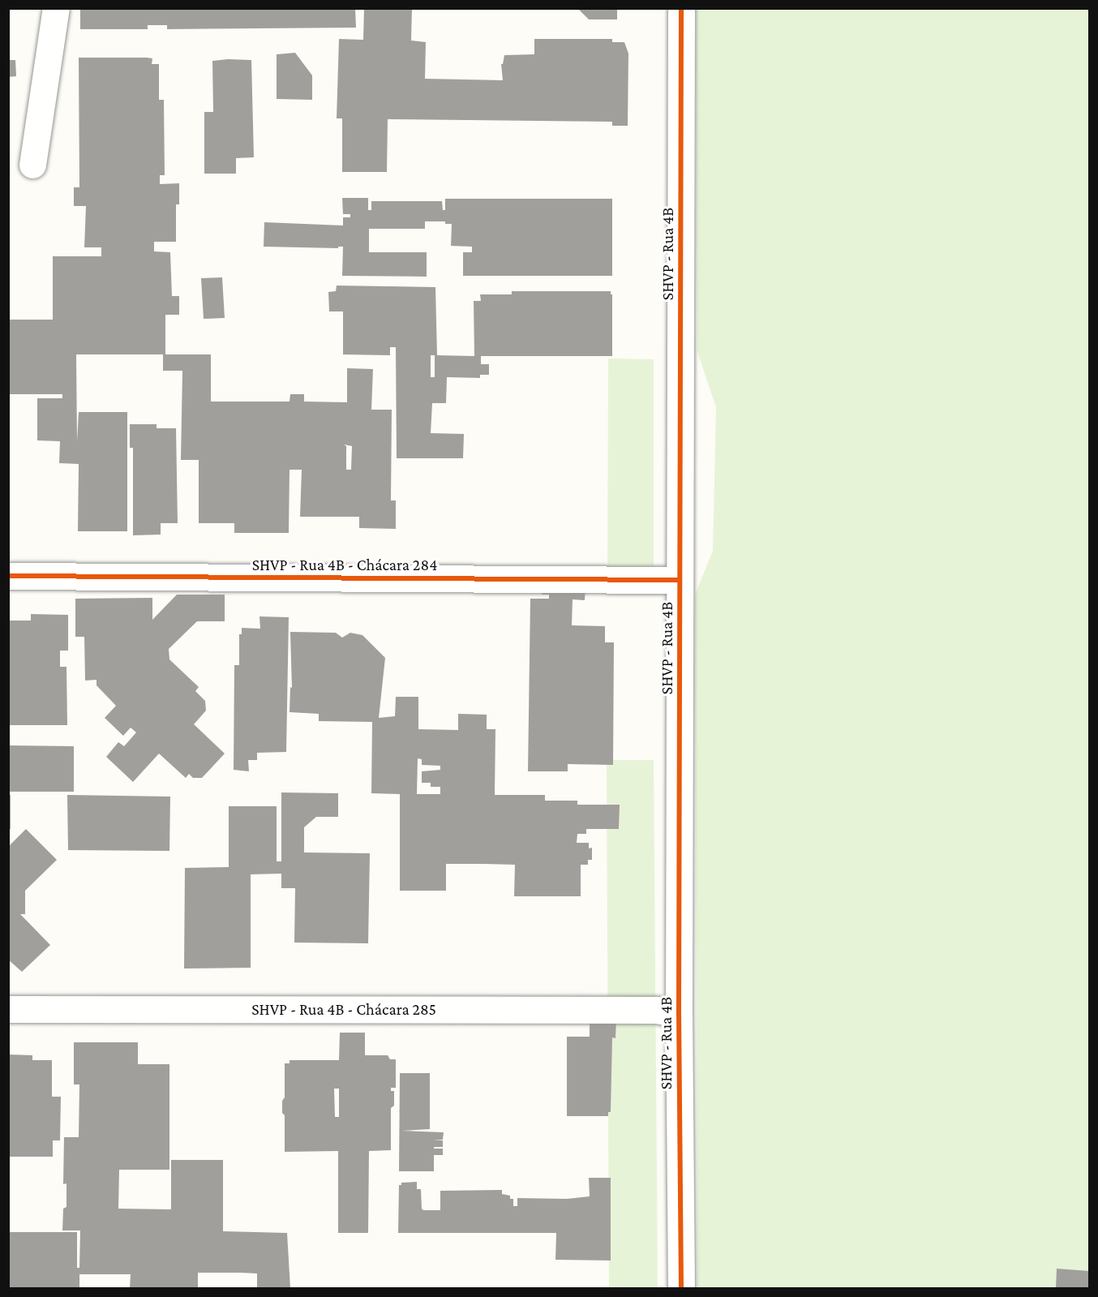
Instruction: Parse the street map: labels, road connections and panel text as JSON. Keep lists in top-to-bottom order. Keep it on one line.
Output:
{"streets":{"street":["SHVP - Rua 4B","SHVP - Rua 4B - Chácara 284","SHVP - Rua 4B - Chácara 285"]},"crossings":[["SHVP - Rua 4B","SHVP - Rua 4B - Chácara 284"],["SHVP - Rua 4B","SHVP - Rua 4B - Chácara 285"]]}
